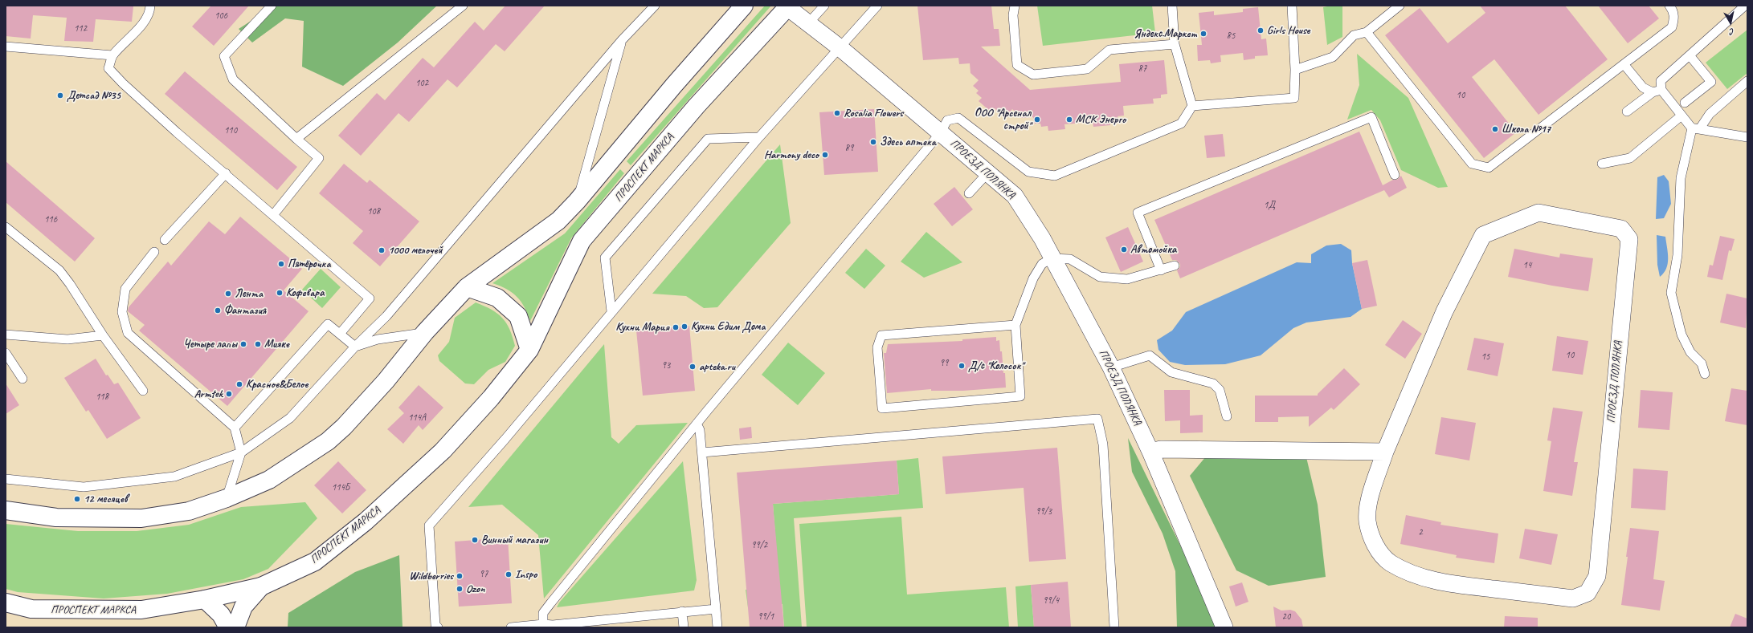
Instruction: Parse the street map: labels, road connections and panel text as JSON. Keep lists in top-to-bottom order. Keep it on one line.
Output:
{"streets":{"main road":["ПРОСПЕКТ МАРКСА"],"street":["ПРОЕЗД ПОЛЯНКА"]},"crossings":[["ПРОСПЕКТ МАРКСА","ПРОЕЗД ПОЛЯНКА"]],"places":["Girls House","Яндекс.Маркет","Детсад №35","Rosalia Flowers","ООО \"Арсенал строй\"","МСК Энерго","Школа №17","Здесь аптека","Harmony deco","Автомойка","1000 мелочей","Пятёрочка","Кофевара","Лента","Фантазия","Кухни Едим Дома","Кухни Мария","Четыре лапы","Мияке","Д/с \"Колосок\"","apteka.ru","Красное&Белое","Armtek","12 месяцев","Винный магазин","Inspo","Wildberries","Ozon"],"house_numbers":["106","112","85","87","102","10","110","89","1Д","108","116","14","10","15","99","93","118","114А","114Б","99/3","2","99/2","97","99/4","99/1","20"],"north":"bottom"}
